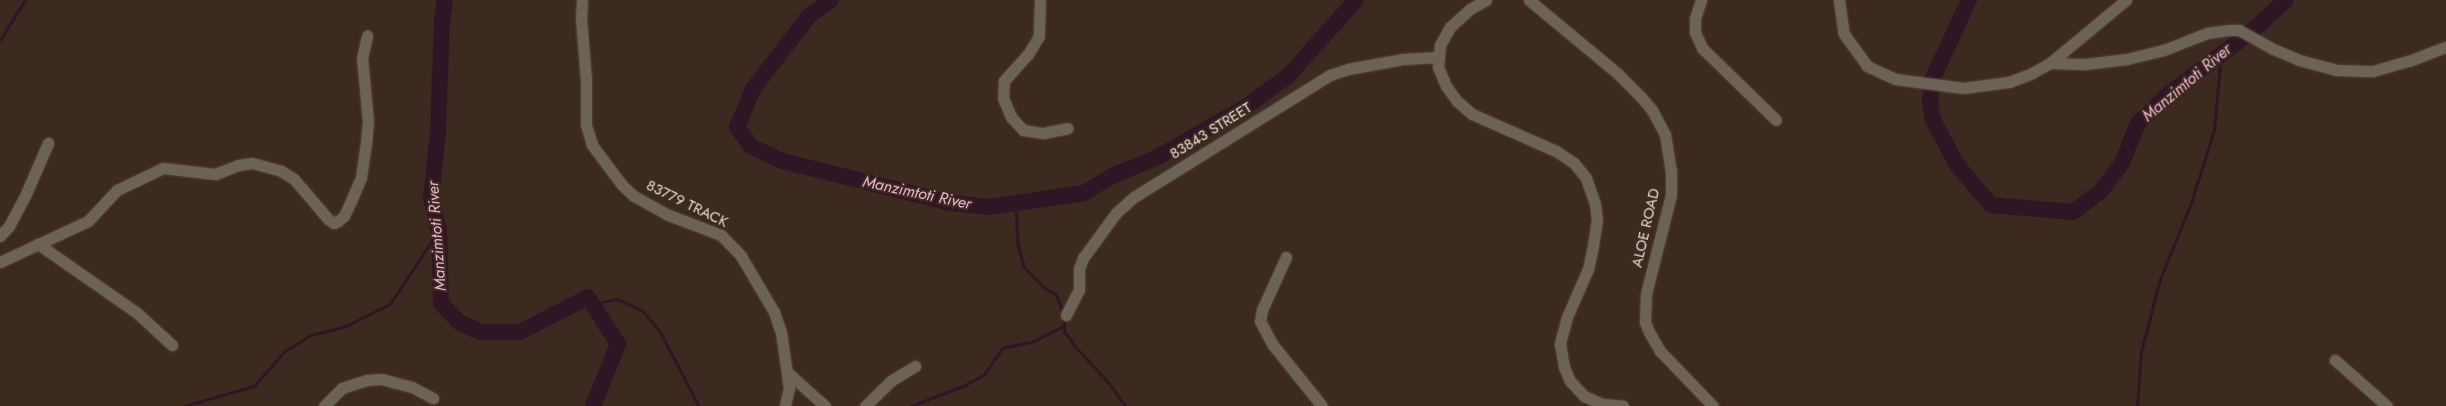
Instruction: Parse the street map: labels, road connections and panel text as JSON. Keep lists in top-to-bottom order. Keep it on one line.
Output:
{"streets":{"street":["83843 STREET","83779 TRACK","ALOE ROAD"]},"water":["Manzimtoti River"]}
